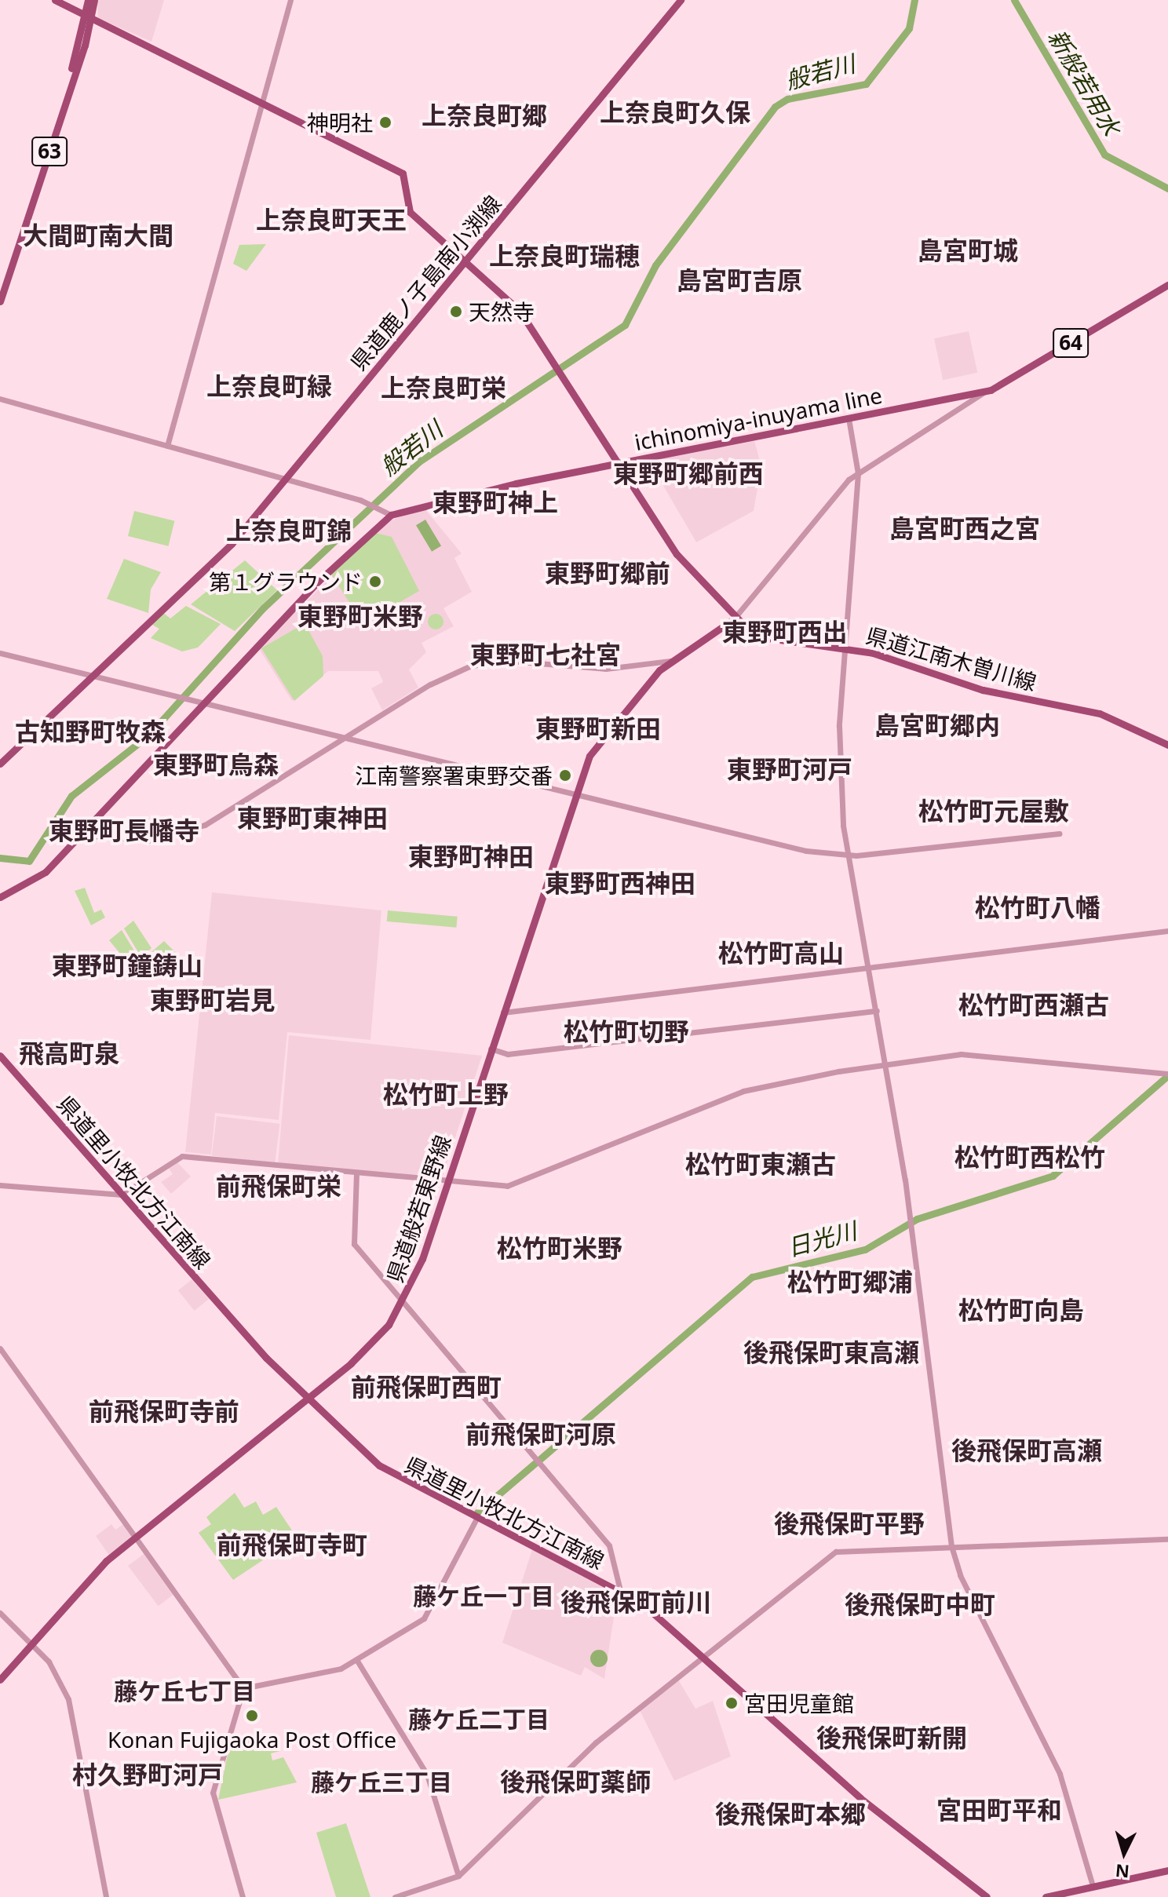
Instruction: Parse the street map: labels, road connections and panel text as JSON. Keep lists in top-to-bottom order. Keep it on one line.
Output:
{"streets":{"main road":["63","県道鹿ノ子島南小渕線","64","ichinomiya-inuyama line","県道江南木曽川線","県道里小牧北方江南線","県道般若東野線"]},"crossings":[["63","県道江南木曽川線"],["県道鹿ノ子島南小渕線","県道江南木曽川線"],["ichinomiya-inuyama line","県道江南木曽川線"],["県道江南木曽川線","県道般若東野線"],["県道里小牧北方江南線","県道般若東野線"]],"districts":["上奈良町久保","上奈良町郷","上奈良町天王","大間町南大間","島宮町城","上奈良町瑞穂","島宮町吉原","上奈良町緑","上奈良町栄","東野町郷前西","東野町神上","島宮町西之宮","上奈良町錦","東野町郷前","東野町米野","東野町西出","東野町七社宮","島宮町郷内","東野町新田","古知野町牧森","東野町烏森","東野町河戸","松竹町元屋敷","東野町東神田","東野町長幡寺","東野町神田","東野町西神田","松竹町八幡","松竹町高山","東野町鐘鋳山","東野町岩見","松竹町西瀬古","松竹町切野","飛高町泉","松竹町上野","松竹町西松竹","松竹町東瀬古","前飛保町栄","松竹町米野","松竹町郷浦","松竹町向島","後飛保町東高瀬","前飛保町西町","前飛保町寺前","前飛保町河原","後飛保町高瀬","後飛保町平野","前飛保町寺町","藤ケ丘一丁目","後飛保町前川","後飛保町中町","藤ケ丘七丁目","藤ケ丘二丁目","後飛保町新開","村久野町河戸","後飛保町薬師","藤ケ丘三丁目","宮田町平和","後飛保町本郷"],"water":["般若川","新般若用水","日光川"],"places":["神明社","天然寺","第１グラウンド","江南警察署東野交番","宮田児童館","Konan Fujigaoka Post Office"],"north":"bottom"}
